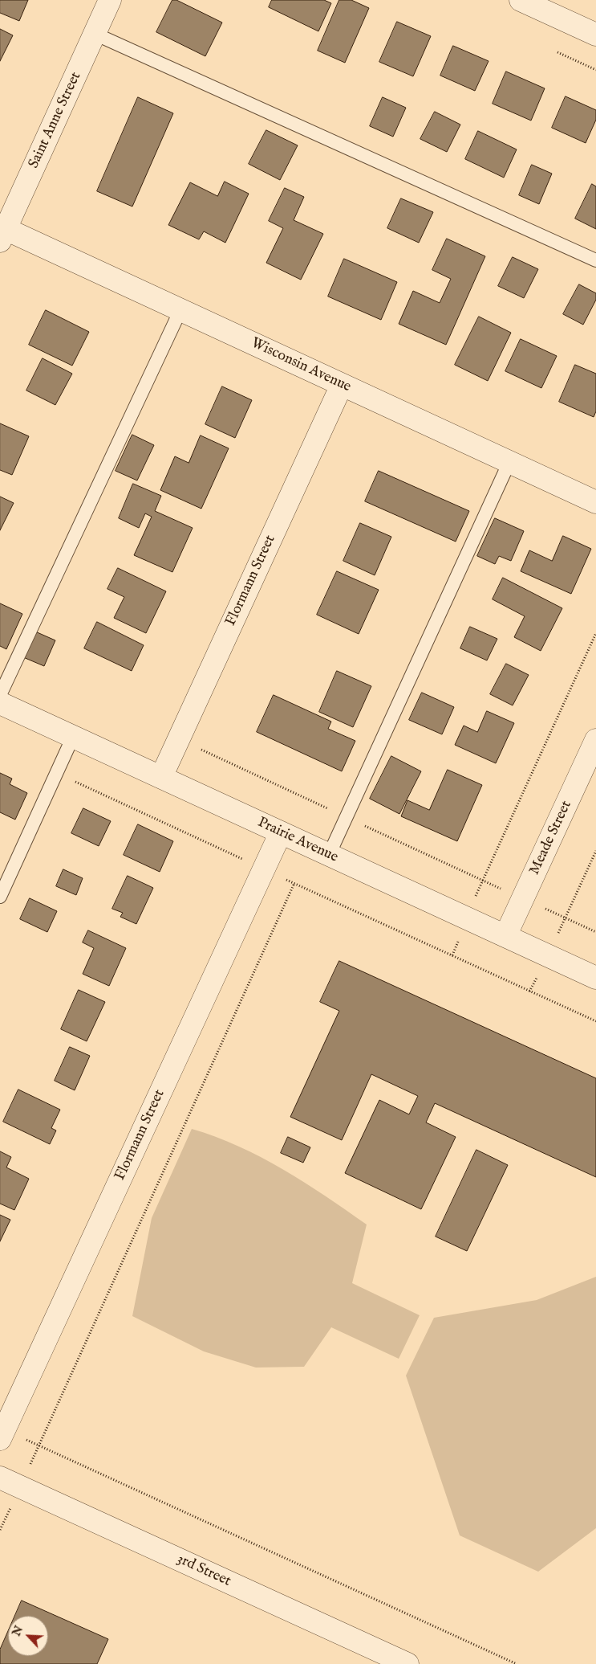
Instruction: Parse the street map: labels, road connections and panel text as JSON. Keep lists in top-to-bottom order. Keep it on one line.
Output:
{"streets":{"street":["Saint Anne Street","Wisconsin Avenue","Flormann Street","Meade Street","Prairie Avenue","3rd Street"]},"crossings":[["Saint Anne Street","Wisconsin Avenue"],["Wisconsin Avenue","Flormann Street"],["Flormann Street","Prairie Avenue"],["Meade Street","Prairie Avenue"]],"north":"top left"}
